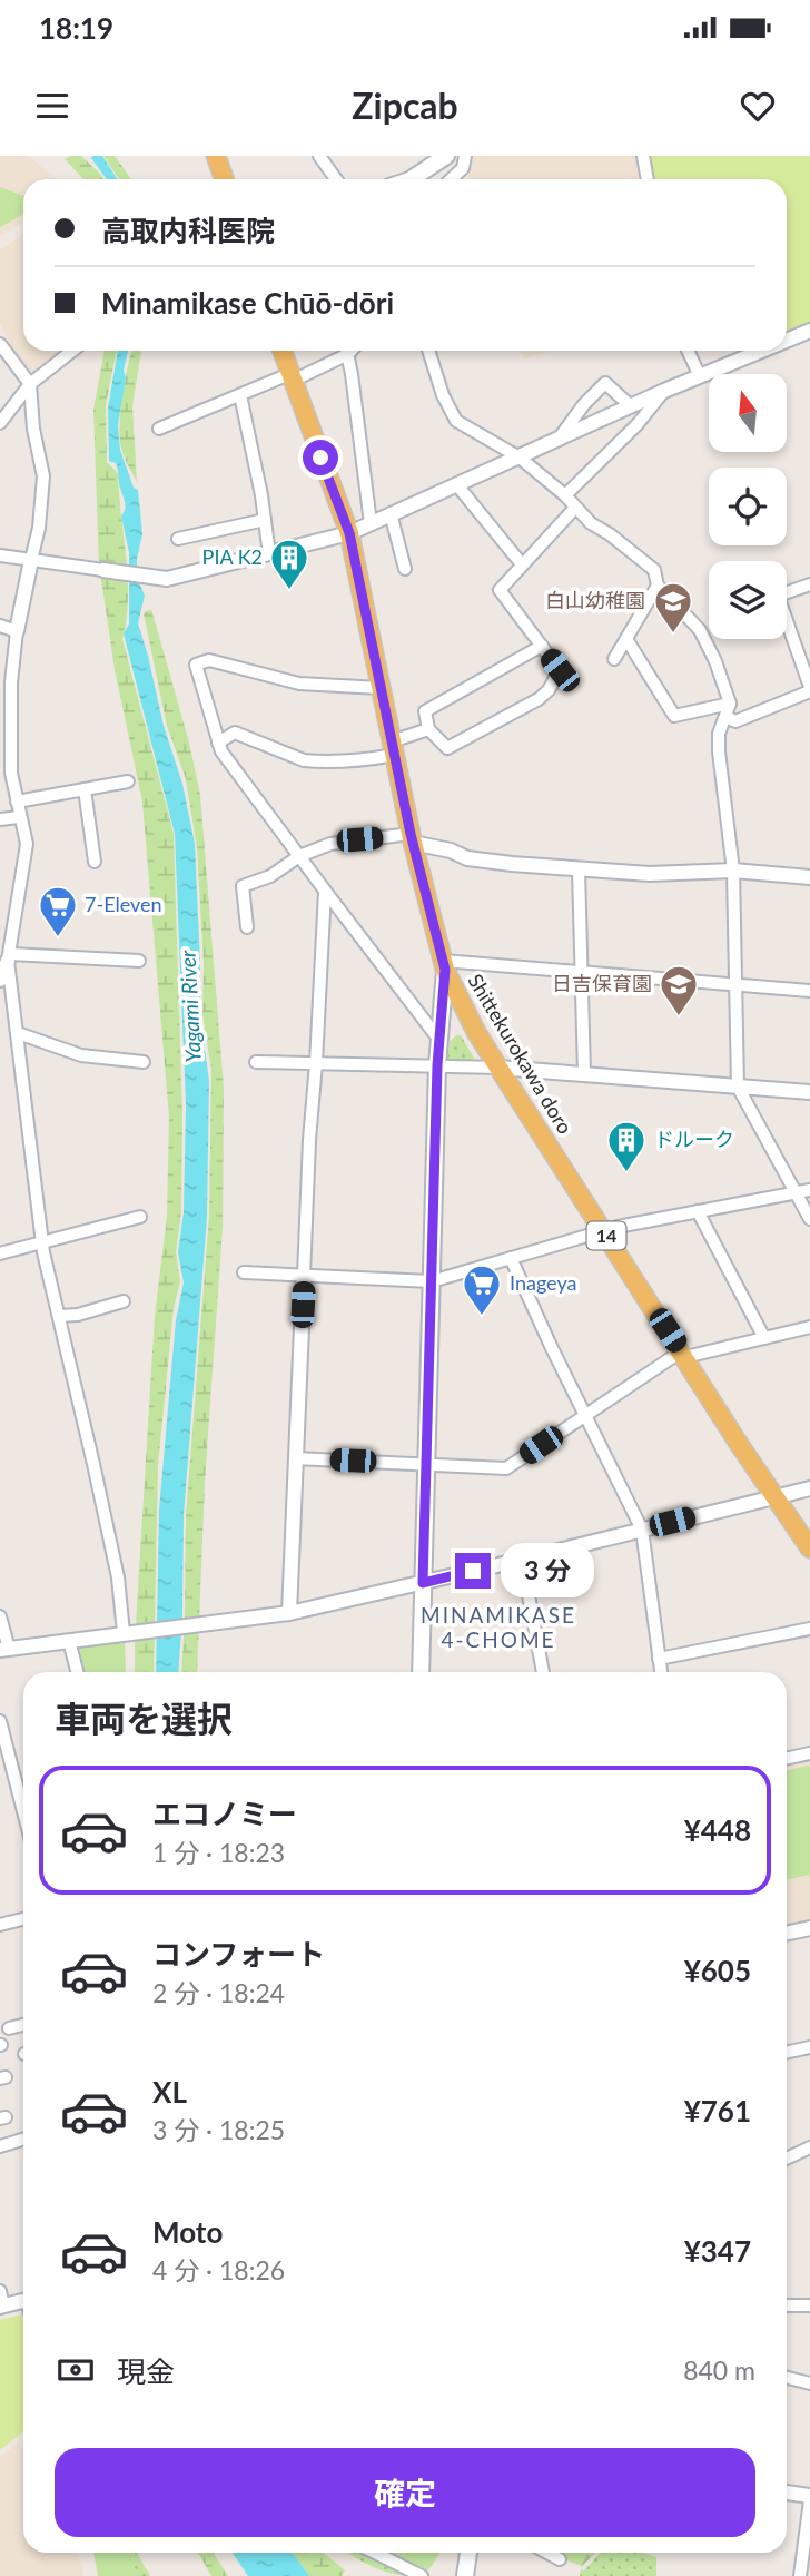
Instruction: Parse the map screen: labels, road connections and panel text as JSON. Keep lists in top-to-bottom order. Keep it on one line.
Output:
{"streets":{"main road":["Shittekurokawa doro","14"]},"districts":["MINAMIKASE 4-CHOME"],"water":["Yagami River"],"places":{"building":["PIA K2","ドルーク"],"school or university":["白山幼稚園","日吉保育園"],"supermarket":["7-Eleven","Inageya"]},"north":"top","page":{"status":"18:19","header":"Zipcab","banner":["高取内科医院","Minamikase Chūō-dōri"],"bubble":"3 分","heading":"車両を選択","list":[{"name":"エコノミー","note":"1 分 · 18:23","value":"¥448"},{"name":"コンフォート","note":"2 分 · 18:24","value":"¥605"},{"name":"XL","note":"3 分 · 18:25","value":"¥761"},{"name":"Moto","note":"4 分 · 18:26","value":"¥347"}],"pay":["現金","840 m"],"buttons":"確定"}}
